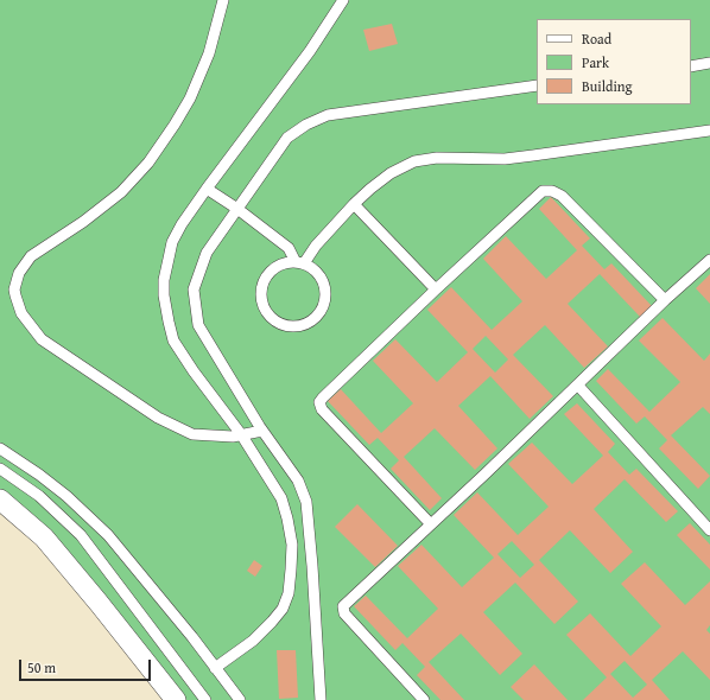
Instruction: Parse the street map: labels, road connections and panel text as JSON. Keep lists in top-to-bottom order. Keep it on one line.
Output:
{"legend":["Road","Park","Building"],"scale_bar":"50 m"}
